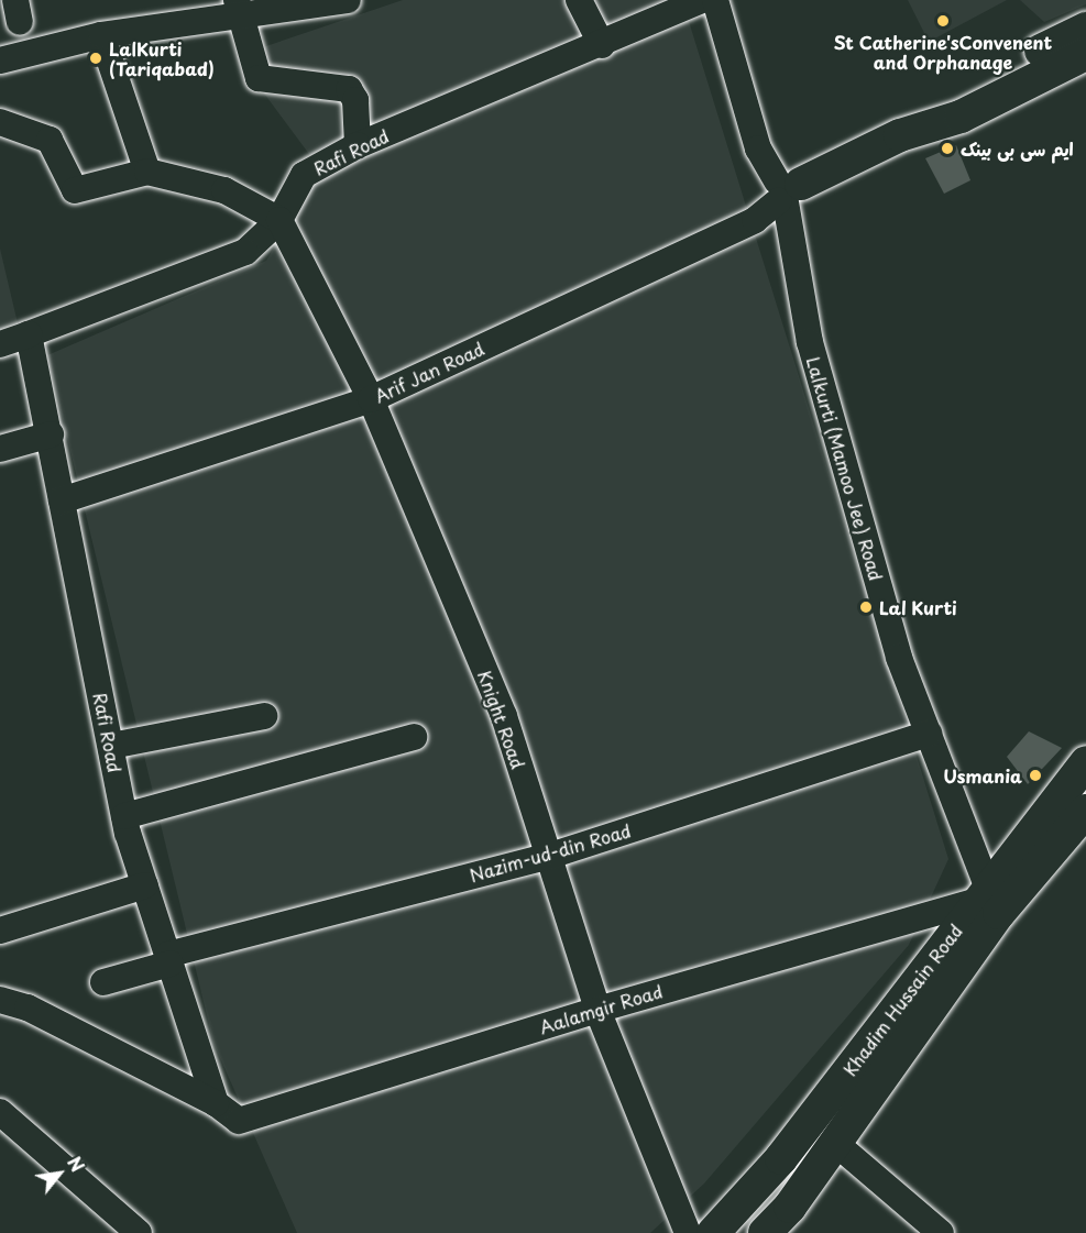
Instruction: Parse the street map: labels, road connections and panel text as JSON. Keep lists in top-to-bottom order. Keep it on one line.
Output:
{"streets":{"main road":["Khadim Hussain Road"],"street":["Rafi Road","Arif Jan Road","Lalkurti (Mamoo Jee) Road","Knight Road","Nazim-ud-din Road","Aalamgir Road"]},"crossings":[["Rafi Road","Arif Jan Road"],["Rafi Road","Knight Road"],["Rafi Road","Nazim-ud-din Road"],["Rafi Road","Aalamgir Road"],["Arif Jan Road","Lalkurti (Mamoo Jee) Road"],["Arif Jan Road","Knight Road"],["Lalkurti (Mamoo Jee) Road","Nazim-ud-din Road"],["Lalkurti (Mamoo Jee) Road","Khadim Hussain Road"],["Lalkurti (Mamoo Jee) Road","Aalamgir Road"],["Knight Road","Nazim-ud-din Road"],["Knight Road","Aalamgir Road"],["Khadim Hussain Road","Aalamgir Road"]],"places":["St Catherine'sConvenent and Orphanage","LalKurti (Tariqabad)","ایم سی بی بینک","Lal Kurti","Usmania"],"north":"top right"}
